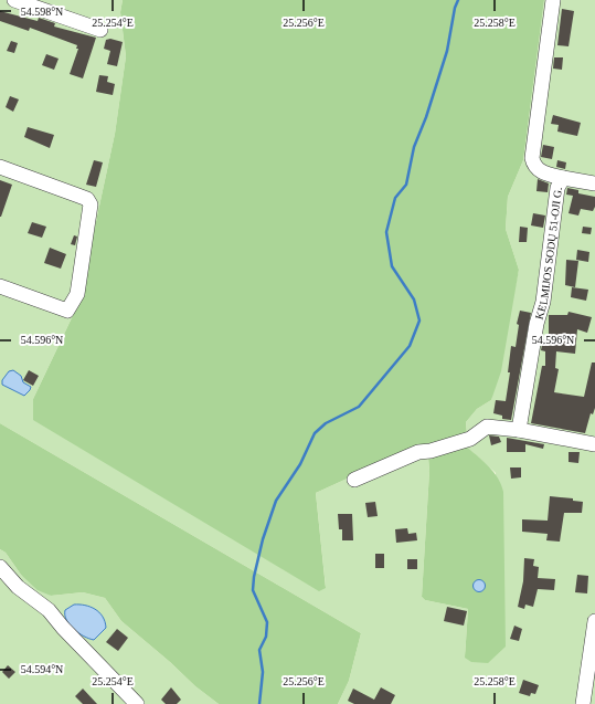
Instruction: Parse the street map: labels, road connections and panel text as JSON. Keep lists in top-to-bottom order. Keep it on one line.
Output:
{"streets":{"street":["KELMIJOS SODŲ 51-OJI G."]},"coordinates":["54.598°N","25.254°E","25.256°E","25.258°E","54.596°N","54.594°N"]}
